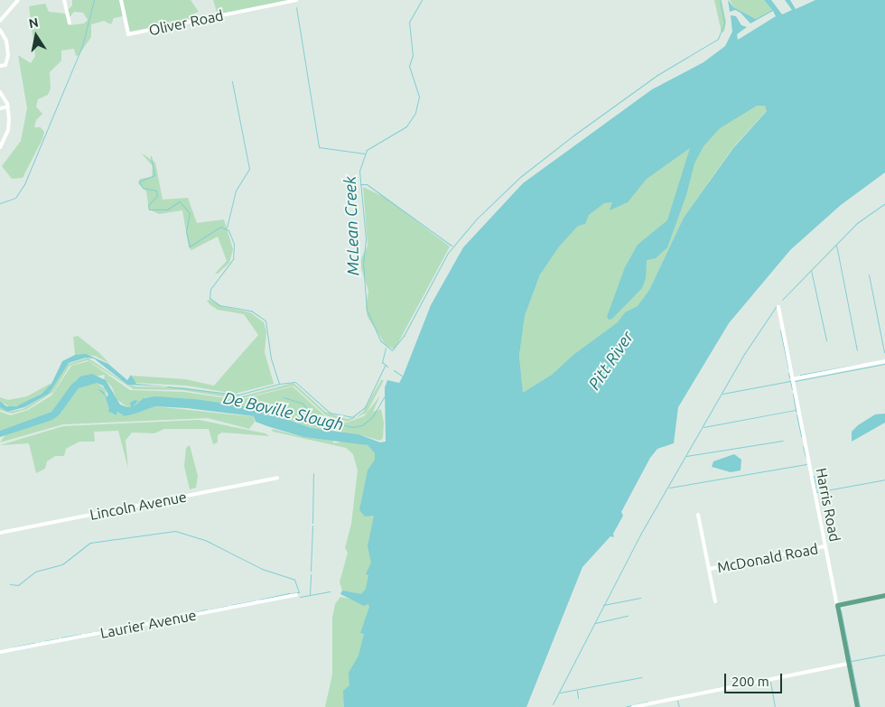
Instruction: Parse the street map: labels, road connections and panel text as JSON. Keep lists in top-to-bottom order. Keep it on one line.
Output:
{"streets":{"main road":["Harris Road"],"street":["Oliver Road","Lincoln Avenue","McDonald Road","Laurier Avenue"]},"crossings":[["Harris Road","McDonald Road"]],"water":["McLean Creek","Pitt River","De Boville Slough"],"scale_bar":"200 m","north":"top"}
